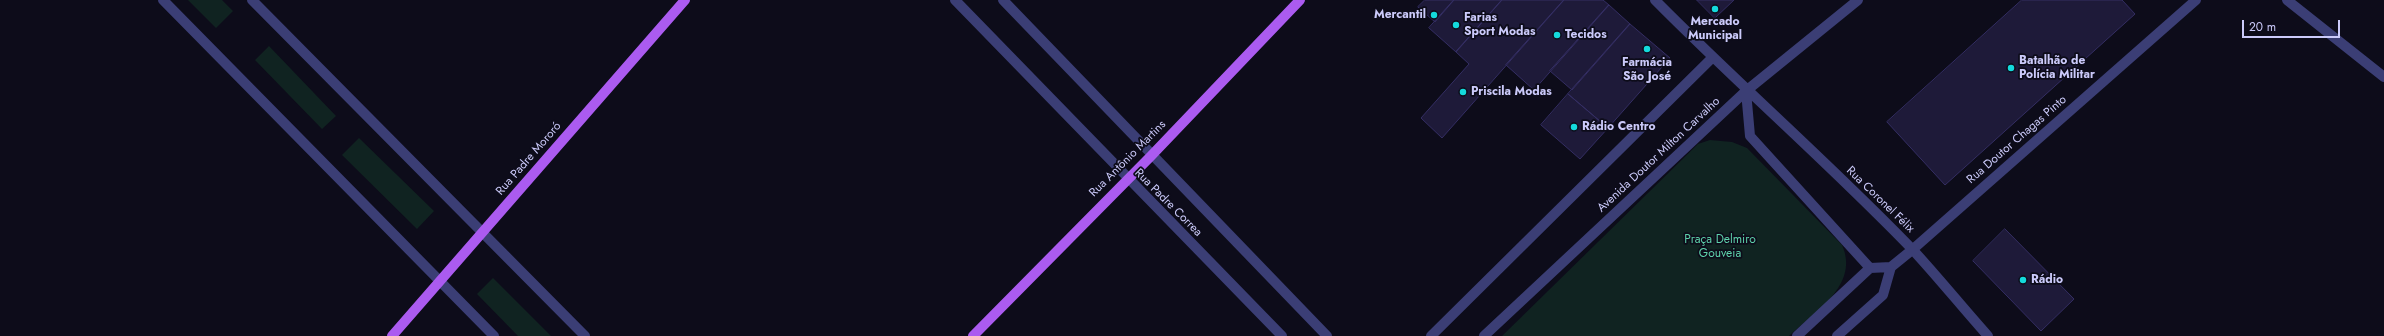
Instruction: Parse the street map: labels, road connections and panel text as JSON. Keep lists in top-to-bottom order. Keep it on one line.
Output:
{"streets":{"main road":["Rua Padre Mororó","Rua Antônio Martins"],"street":["Rua Doutor Chagas Pinto","Avenida Doutor Milton Carvalho","Rua Coronel Félix","Rua Padre Correa"]},"crossings":[["Rua Doutor Chagas Pinto","Rua Coronel Félix"],["Avenida Doutor Milton Carvalho","Rua Coronel Félix"],["Rua Antônio Martins","Rua Padre Correa"]],"parks":["Praça Delmiro Gouveia"],"places":["Mercado Municipal","Mercantil","Farias Sport Modas","Tecidos","Farmácia São José","Batalhão de Polícia Militar","Priscila Modas","Rádio Centro","Rádio"],"scale_bar":"20 m"}
